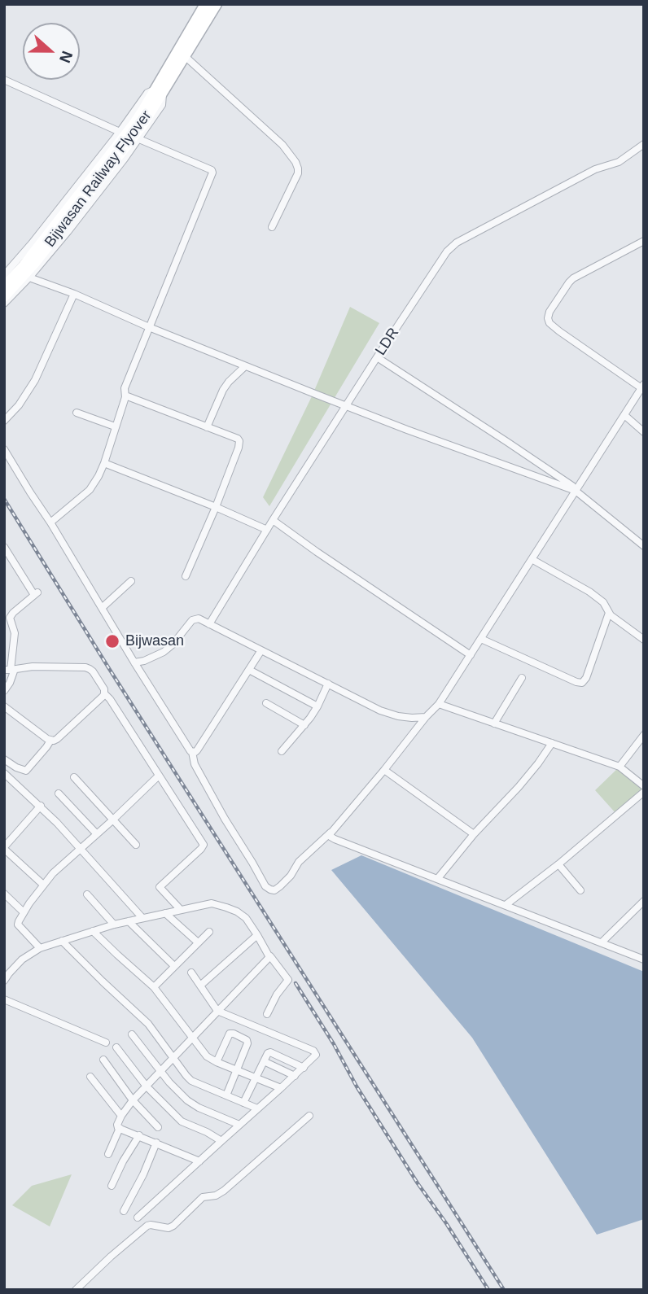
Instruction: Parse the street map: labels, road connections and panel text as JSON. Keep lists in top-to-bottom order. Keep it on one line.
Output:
{"streets":{"main road":["Bijwasan Railway Flyover"],"street":["LDR"]},"places":["Bijwasan"],"north":"right"}
